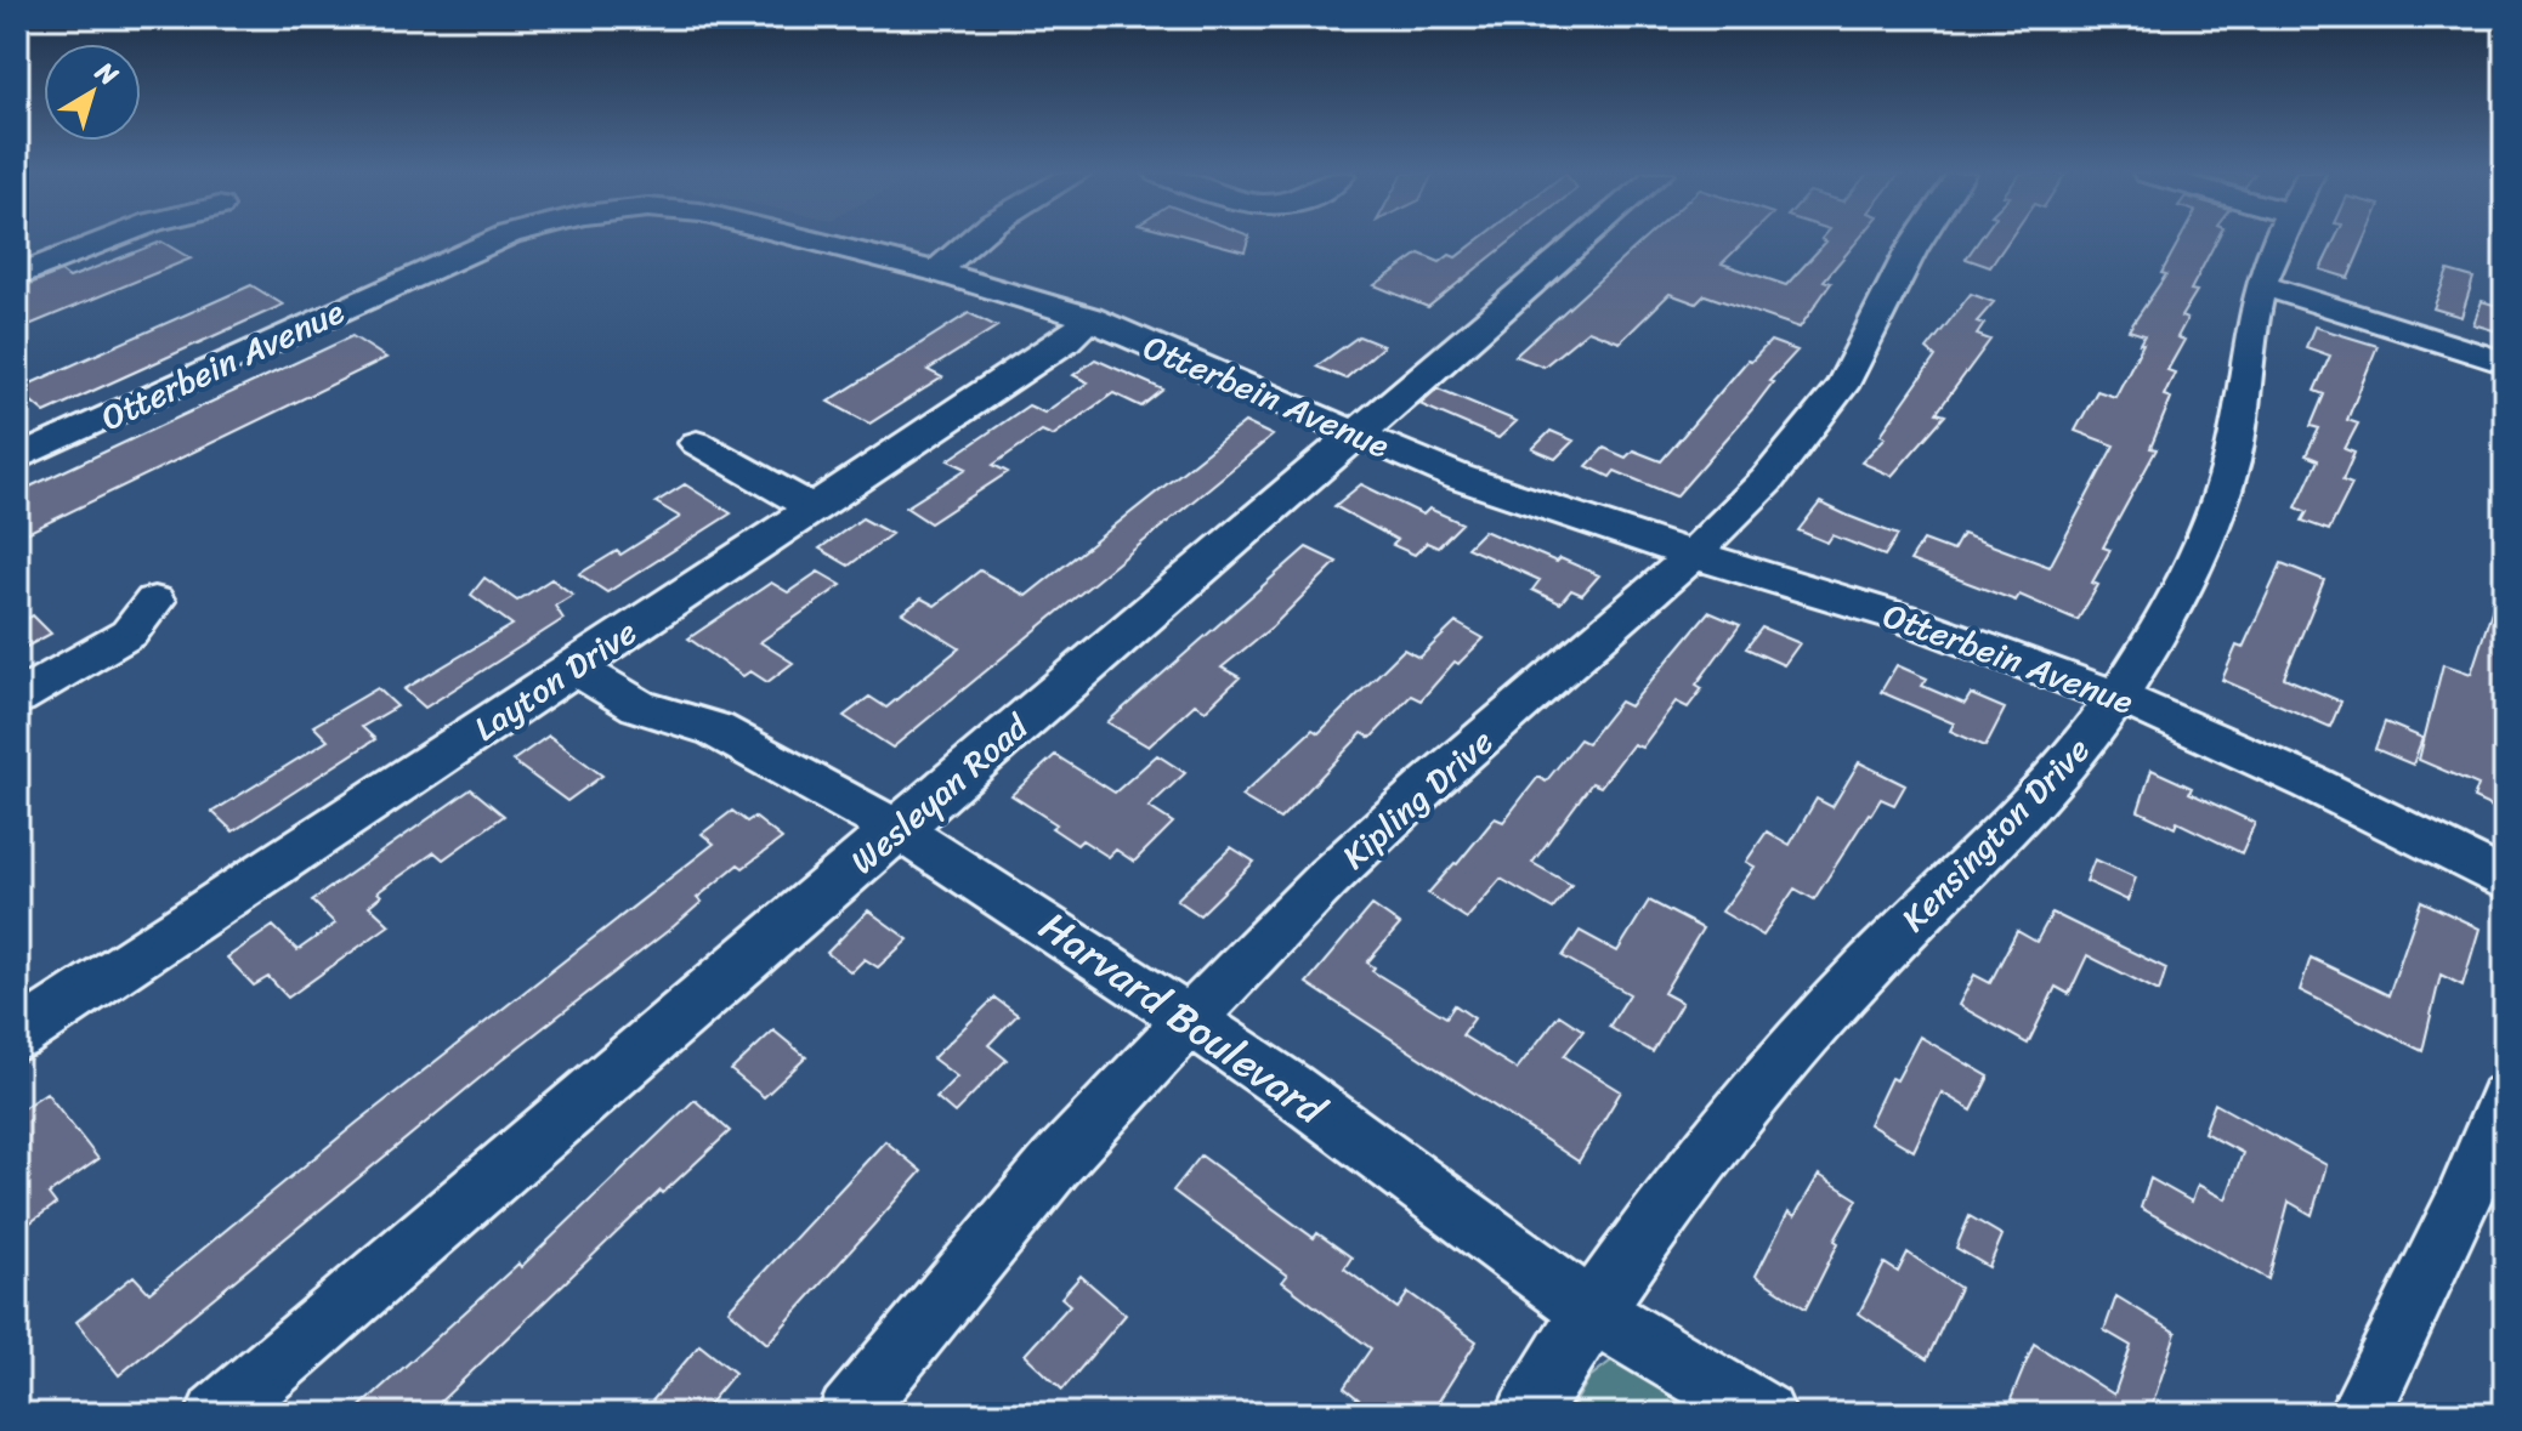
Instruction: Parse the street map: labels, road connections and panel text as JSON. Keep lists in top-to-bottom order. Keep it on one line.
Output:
{"streets":{"street":["Otterbein Avenue","Layton Drive","Wesleyan Road","Kipling Drive","Kensington Drive","Harvard Boulevard"]},"crossings":[["Otterbein Avenue","Layton Drive"],["Otterbein Avenue","Wesleyan Road"],["Otterbein Avenue","Kipling Drive"],["Otterbein Avenue","Kensington Drive"],["Layton Drive","Harvard Boulevard"],["Wesleyan Road","Harvard Boulevard"],["Kipling Drive","Harvard Boulevard"],["Kensington Drive","Harvard Boulevard"]],"north":"top right"}
